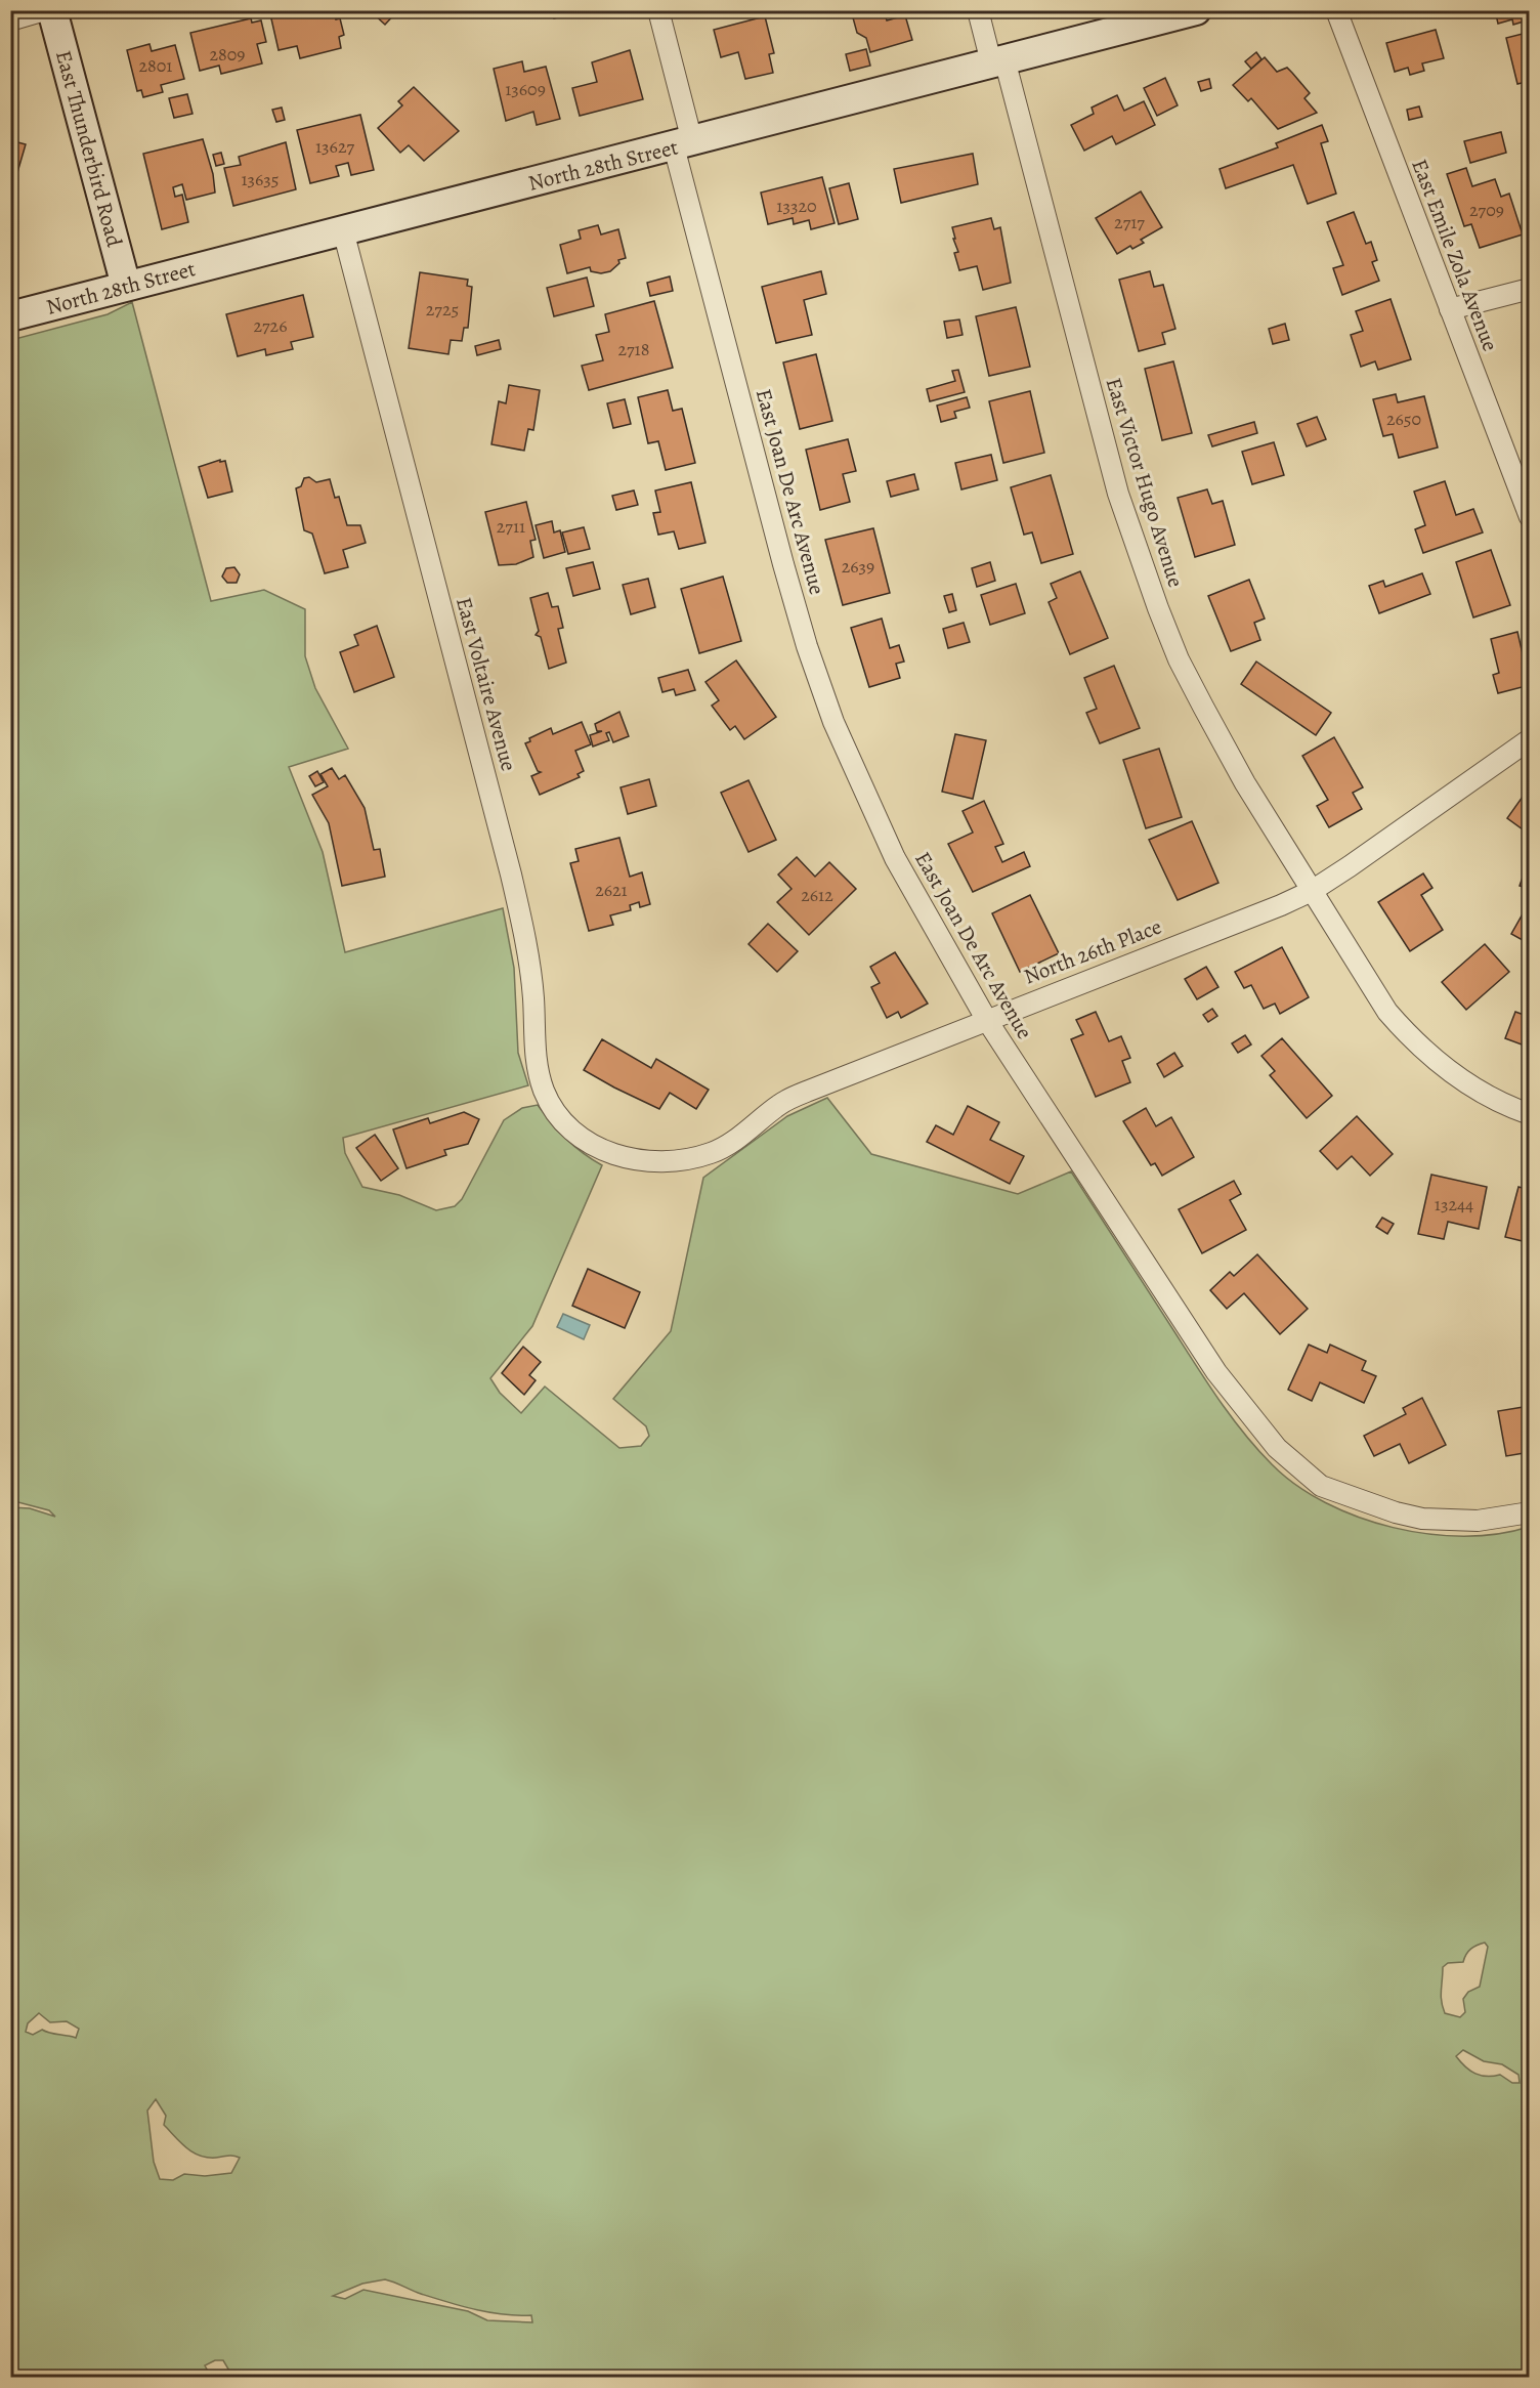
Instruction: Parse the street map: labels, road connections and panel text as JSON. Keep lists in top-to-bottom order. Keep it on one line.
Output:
{"streets":{"street":["East Thunderbird Road","North 28th Street","East Emile Zola Avenue","East Victor Hugo Avenue","East Joan De Arc Avenue","East Voltaire Avenue","North 26th Place"]},"crossings":[["East Thunderbird Road","North 28th Street"],["North 28th Street","East Victor Hugo Avenue"],["North 28th Street","East Joan De Arc Avenue"],["North 28th Street","East Voltaire Avenue"],["East Victor Hugo Avenue","North 26th Place"],["East Joan De Arc Avenue","North 26th Place"],["East Voltaire Avenue","North 26th Place"]],"house_numbers":["2809","2801","13609","13627","13635","13320","2709","2717","2725","2726","2718","2650","2711","2639","2621","2612","13244"]}
